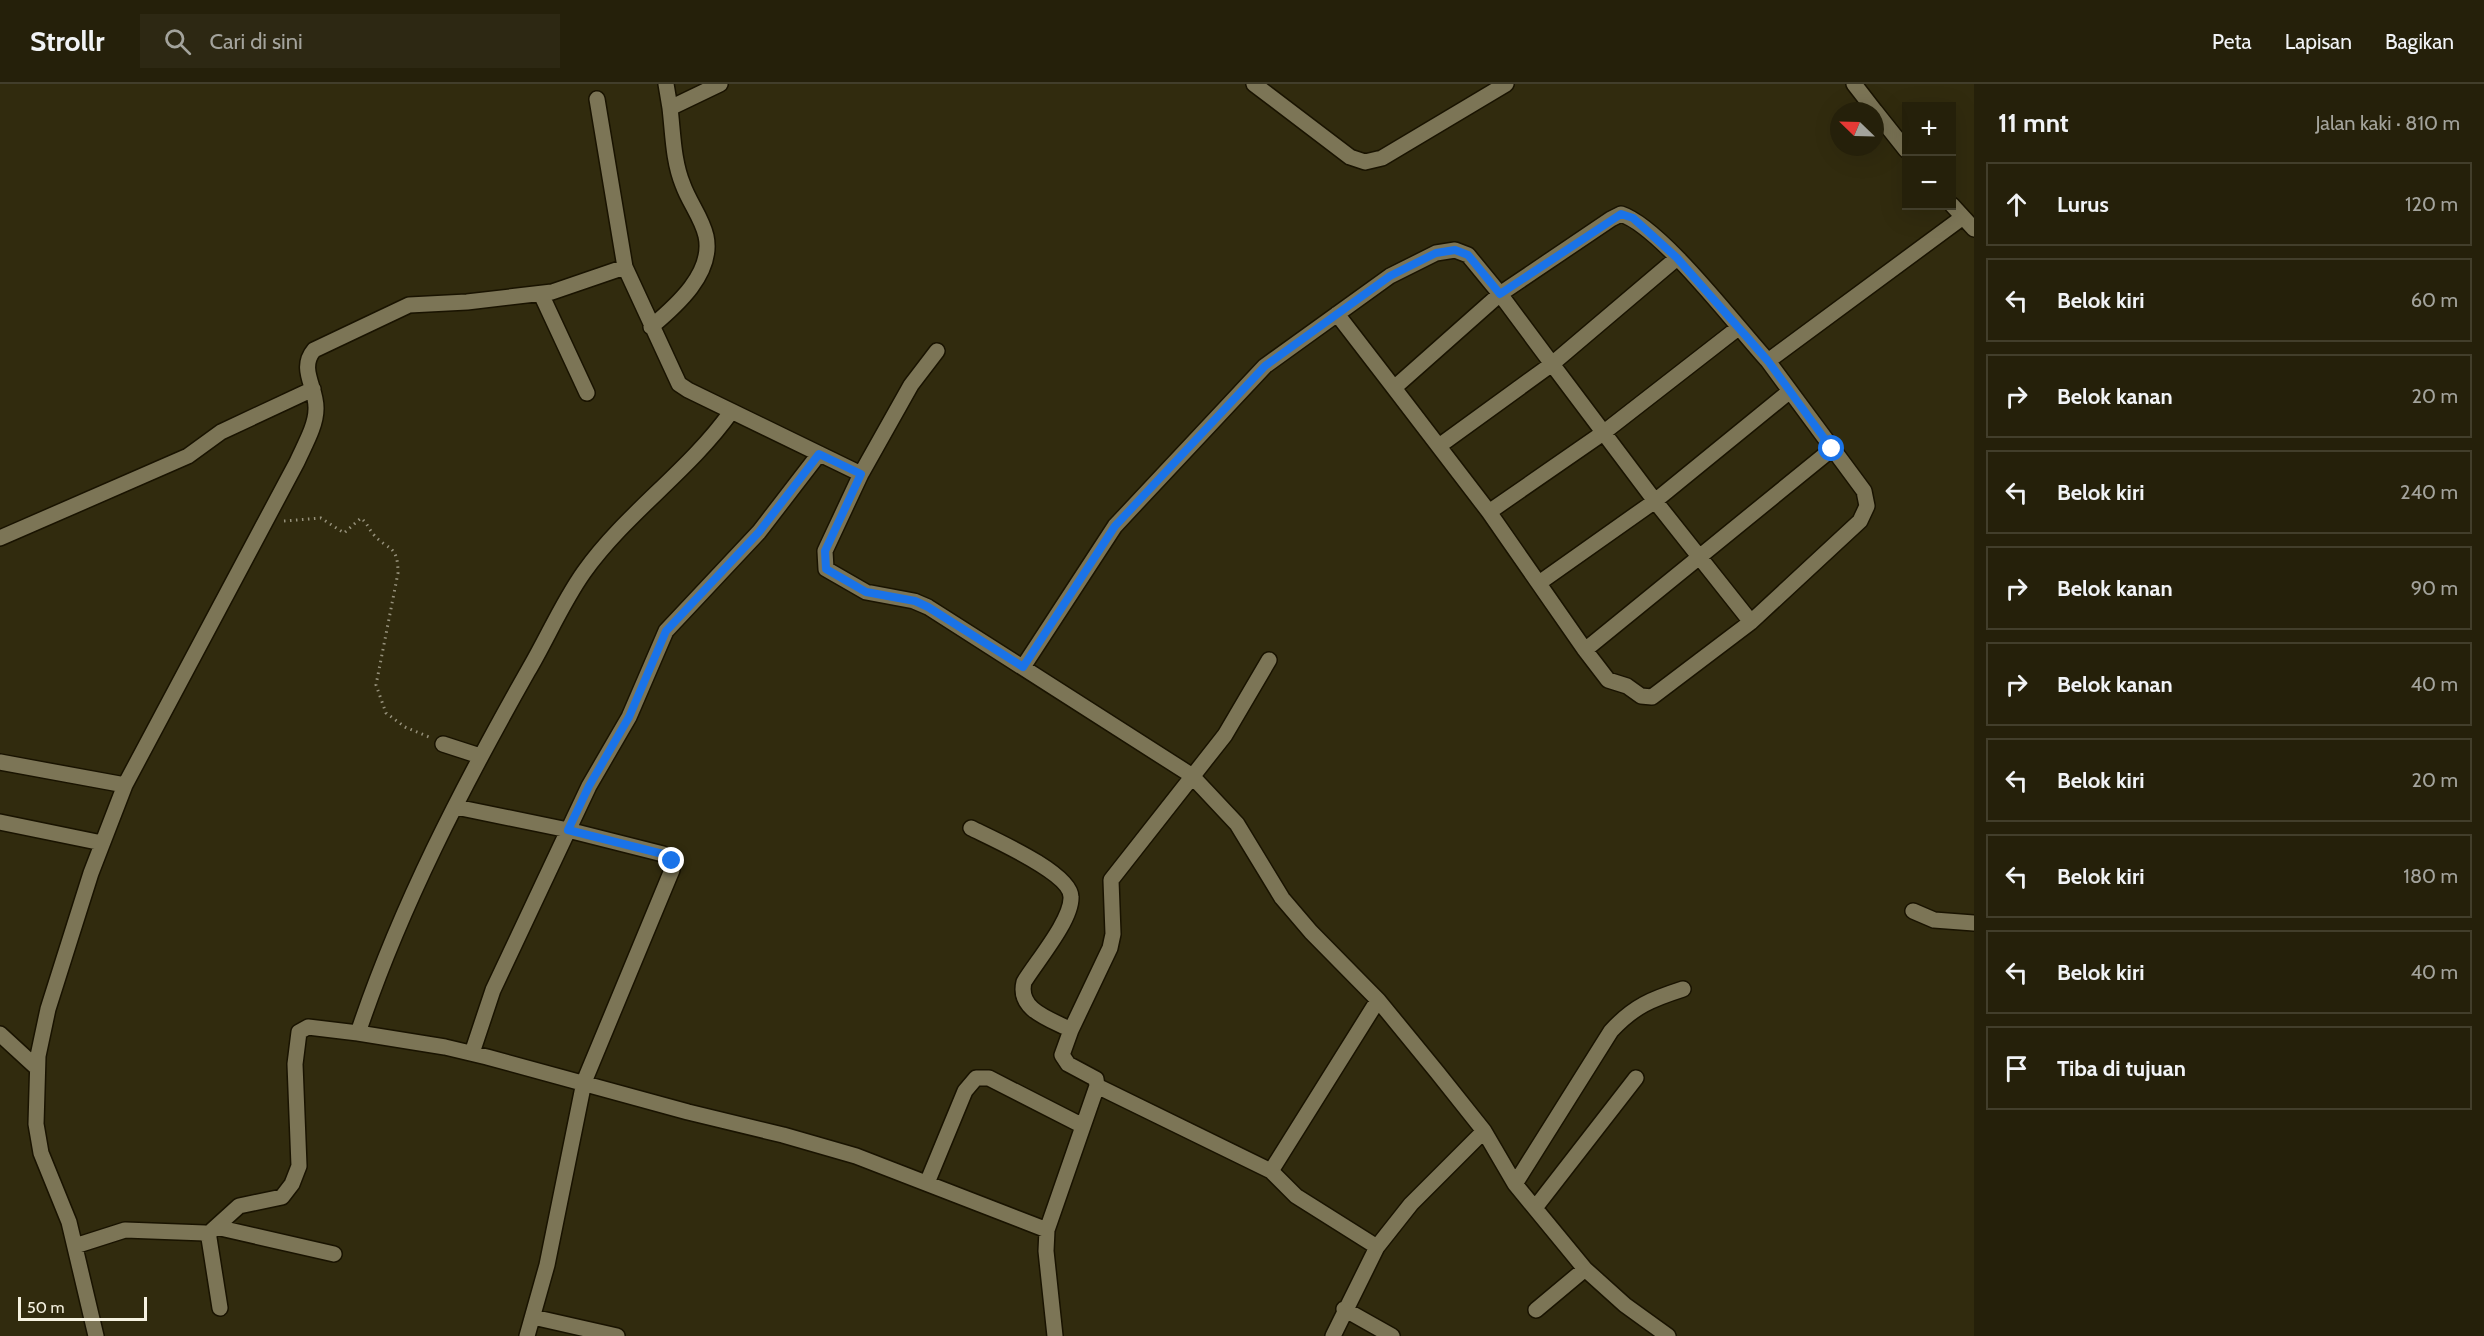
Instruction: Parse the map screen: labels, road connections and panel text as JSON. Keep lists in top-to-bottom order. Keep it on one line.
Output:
{"scale_bar":"50 m","north":"top left","page":{"header":"Strollr","search":"Cari di sini","nav":["Peta","Lapisan","Bagikan"],"heading":["11 mnt","Jalan kaki · 810 m"],"map_buttons":["+","−"],"list":[["Lurus","120 m"],["Belok kiri","60 m"],["Belok kanan","20 m"],["Belok kiri","240 m"],["Belok kanan","90 m"],["Belok kanan","40 m"],["Belok kiri","20 m"],["Belok kiri","180 m"],["Belok kiri","40 m"],"Tiba di tujuan"],"scale":"50 m"}}
